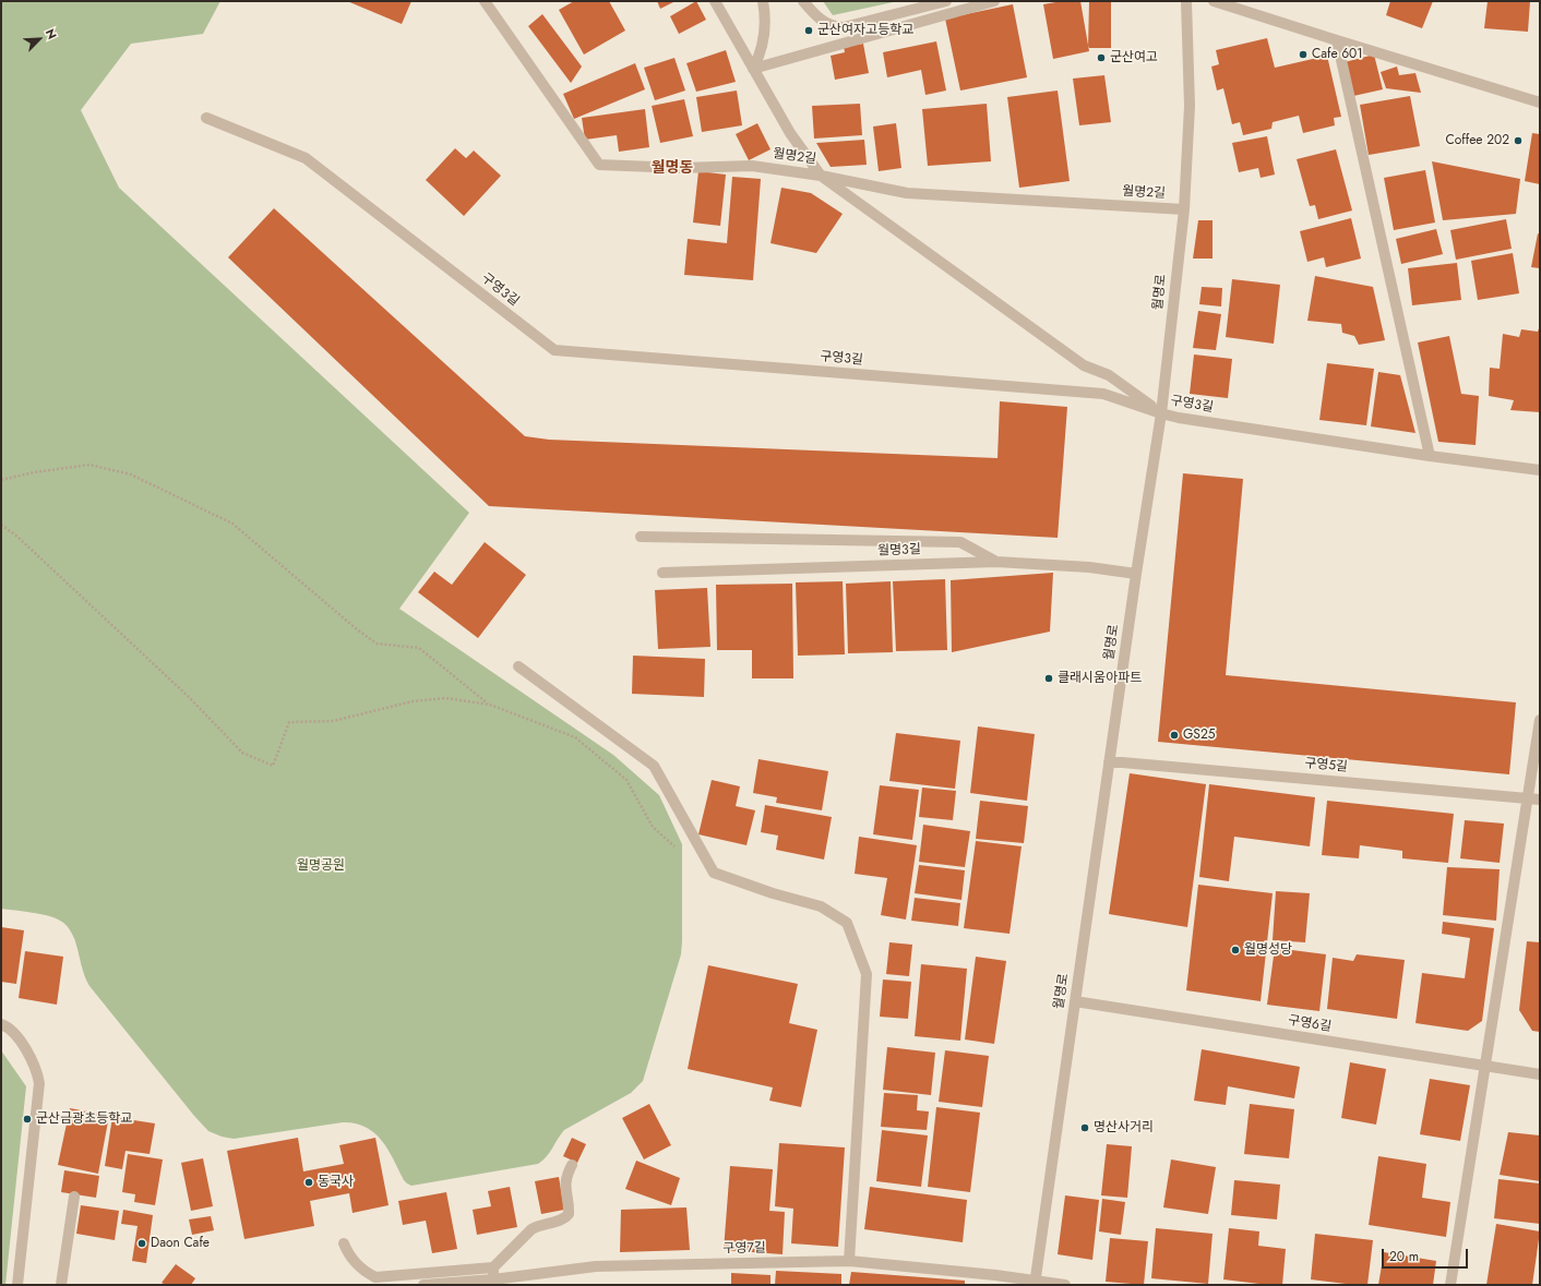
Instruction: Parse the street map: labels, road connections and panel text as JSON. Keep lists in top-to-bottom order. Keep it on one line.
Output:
{"streets":{"street":["월명2길","구영3길","월명로","월명3길","구영5길","구영6길","구영7길"]},"crossings":[["월명2길","월명로"],["구영3길","월명로"],["월명로","월명3길"],["월명로","구영5길"],["월명로","구영6길"],["월명로","구영7길"]],"districts":["월명동"],"parks":["월명공원"],"places":["군산여자고등학교","Cafe 601","군산여고","Coffee 202","클래시움아파트","GS25","월명성당","군산금광초등학교","명산사거리","동국사","Daon Cafe"],"scale_bar":"20 m","north":"top right"}
